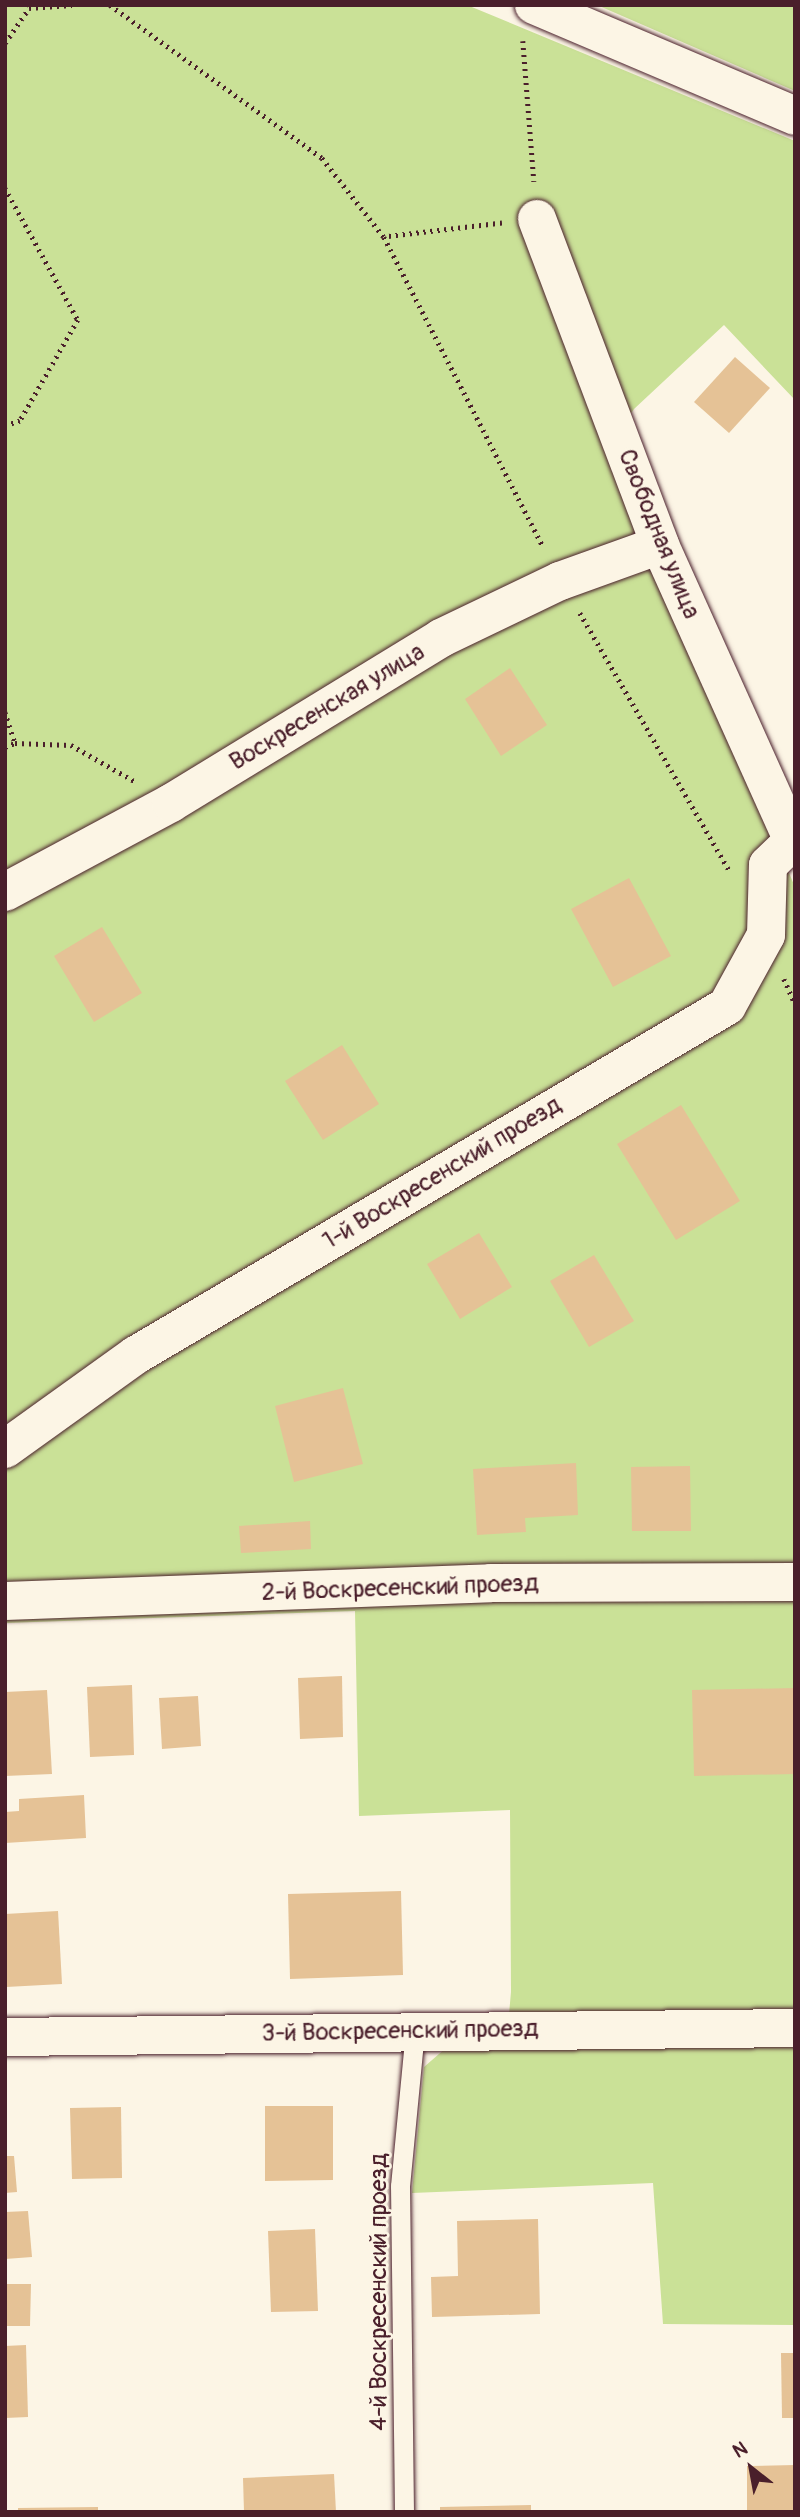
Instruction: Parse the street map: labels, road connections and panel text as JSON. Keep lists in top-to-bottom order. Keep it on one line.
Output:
{"streets":{"street":["Свободная улица","Воскресенская улица","1-й Воскресенский проезд","2-й Воскресенский проезд","3-й Воскресенский проезд"],"lane":["4-й Воскресенский проезд"]},"crossings":[["Свободная улица","Воскресенская улица"],["Свободная улица","1-й Воскресенский проезд"],["3-й Воскресенский проезд","4-й Воскресенский проезд"]],"north":"top left"}
